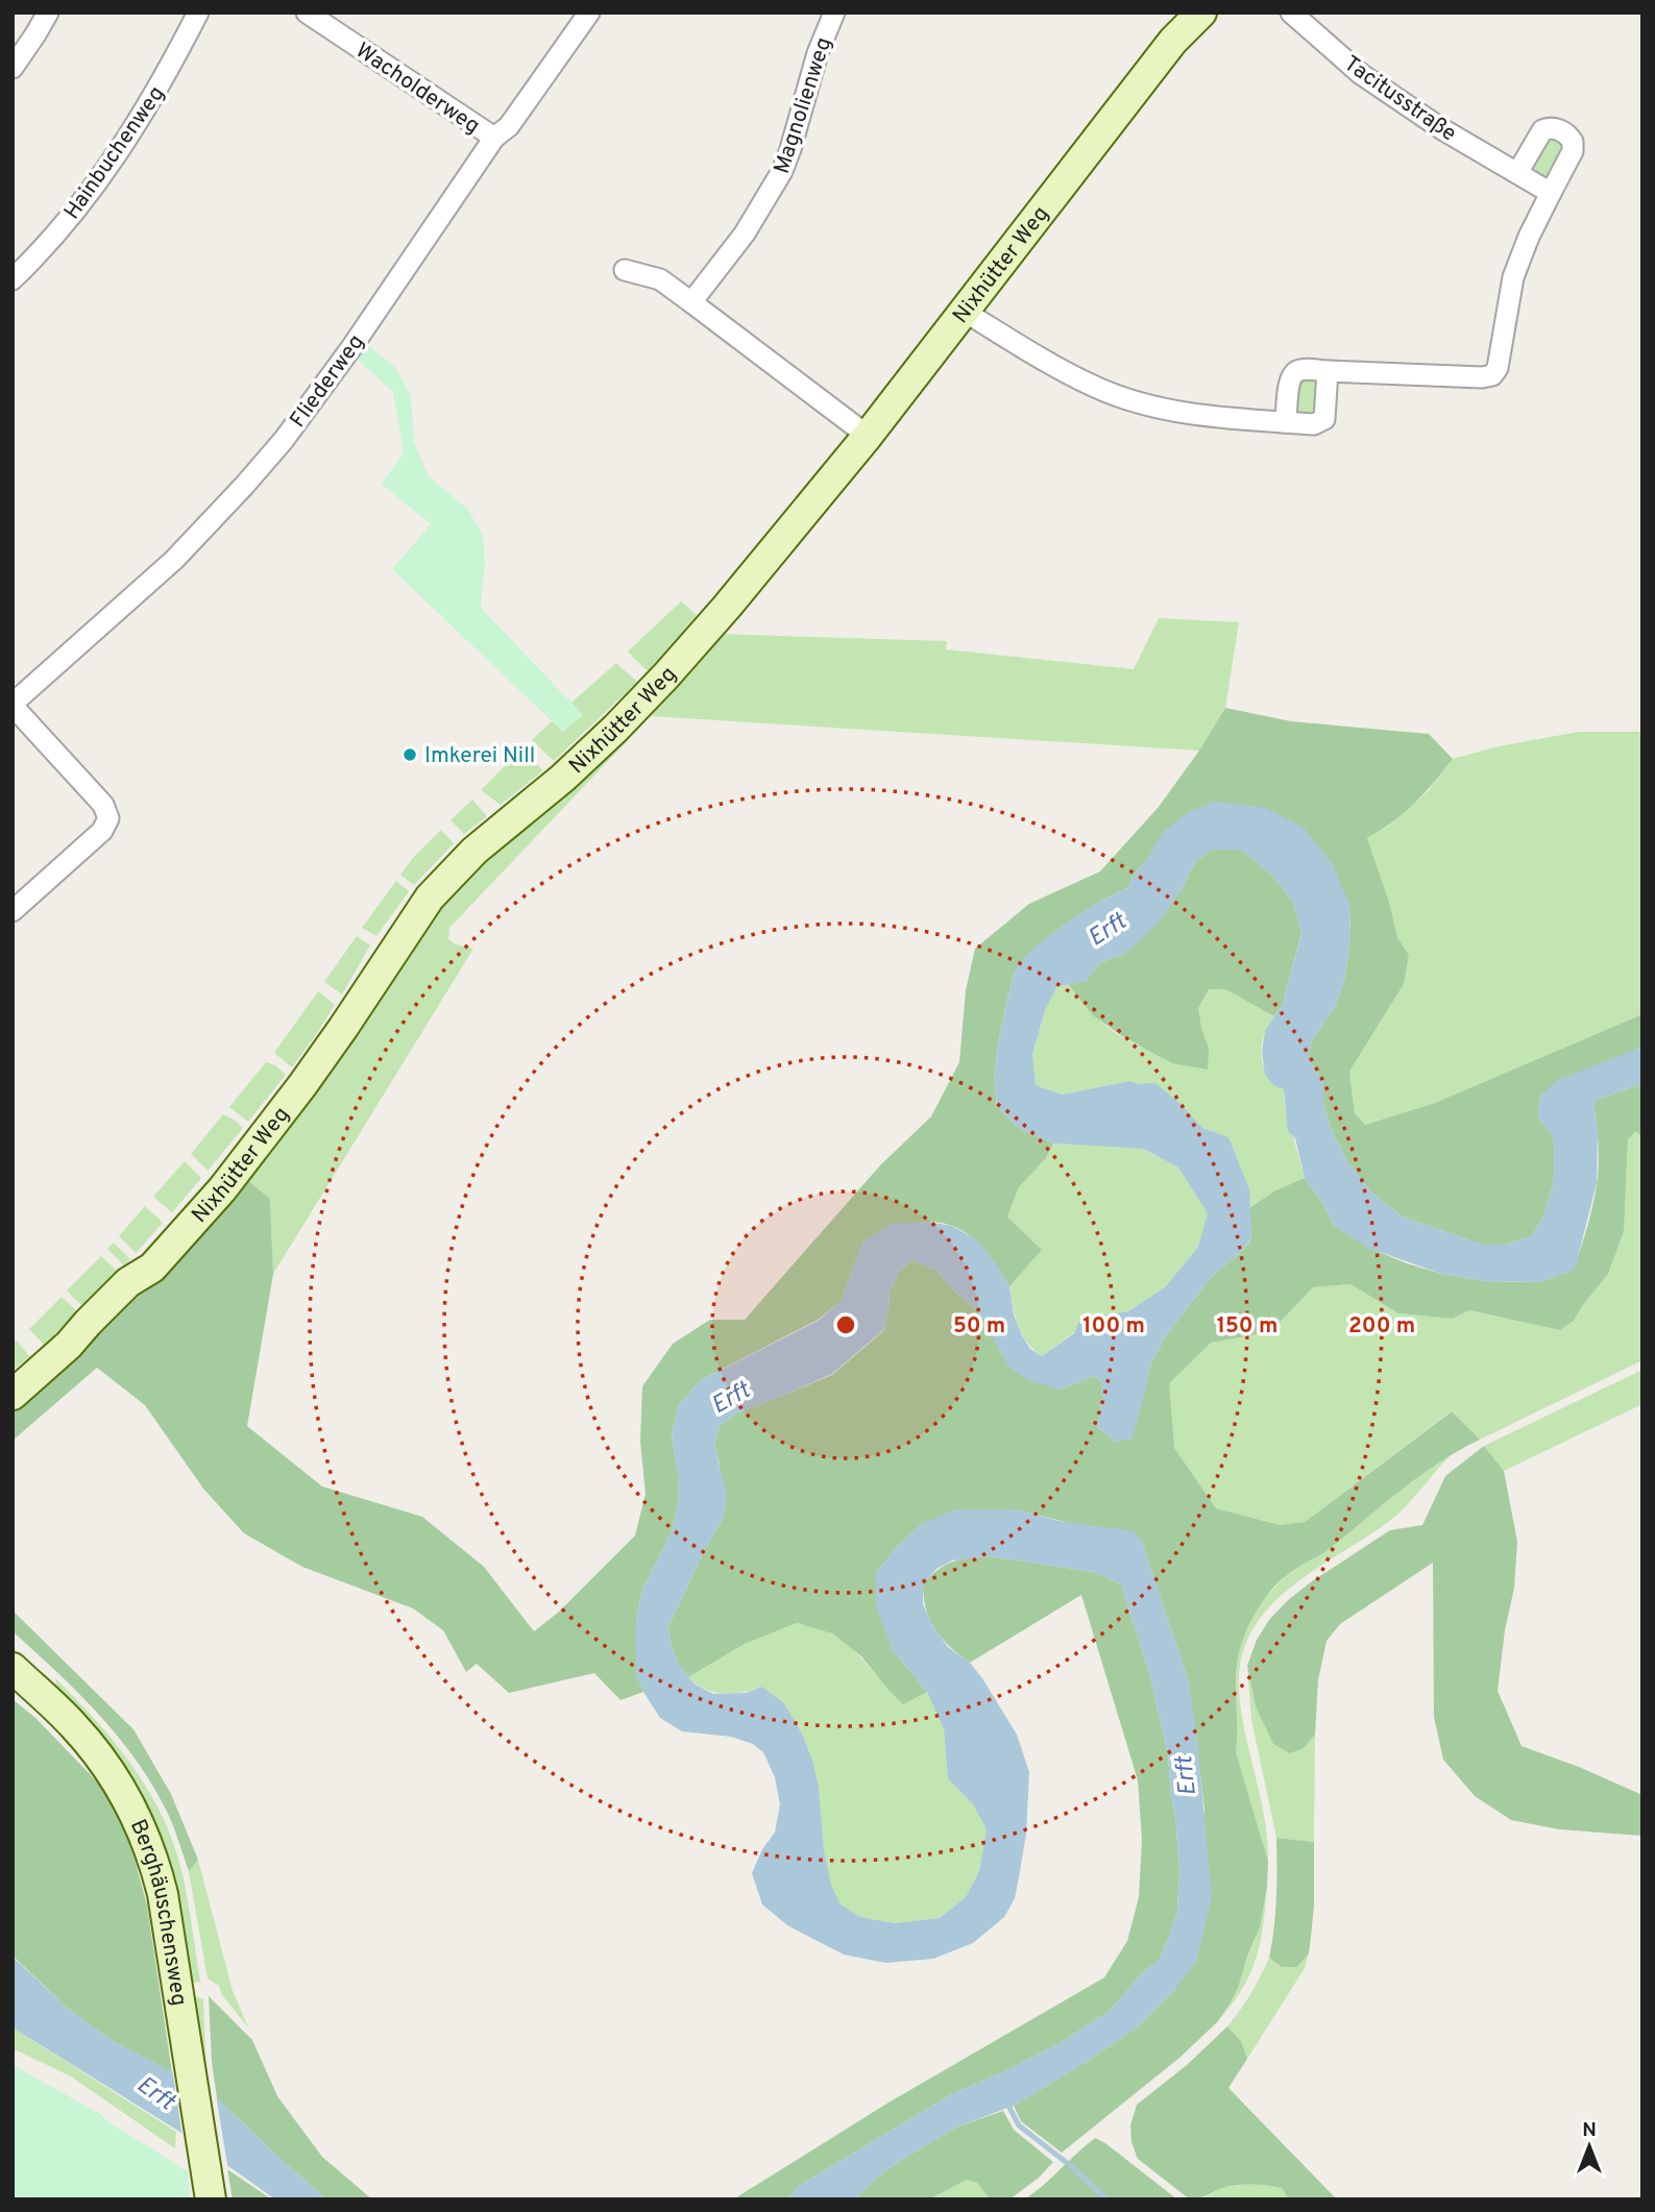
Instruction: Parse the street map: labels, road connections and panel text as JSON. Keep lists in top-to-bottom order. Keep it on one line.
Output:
{"streets":{"main road":["Nixhütter Weg","Berghäuschensweg"],"street":["Wacholderweg","Tacitusstraße","Magnolienweg","Hainbuchenweg","Fliederweg"]},"crossings":[["Wacholderweg","Fliederweg"]],"water":["Erft"],"places":["Imkerei Nill"],"north":"top","rings":["50 m","100 m","150 m","200 m"]}
